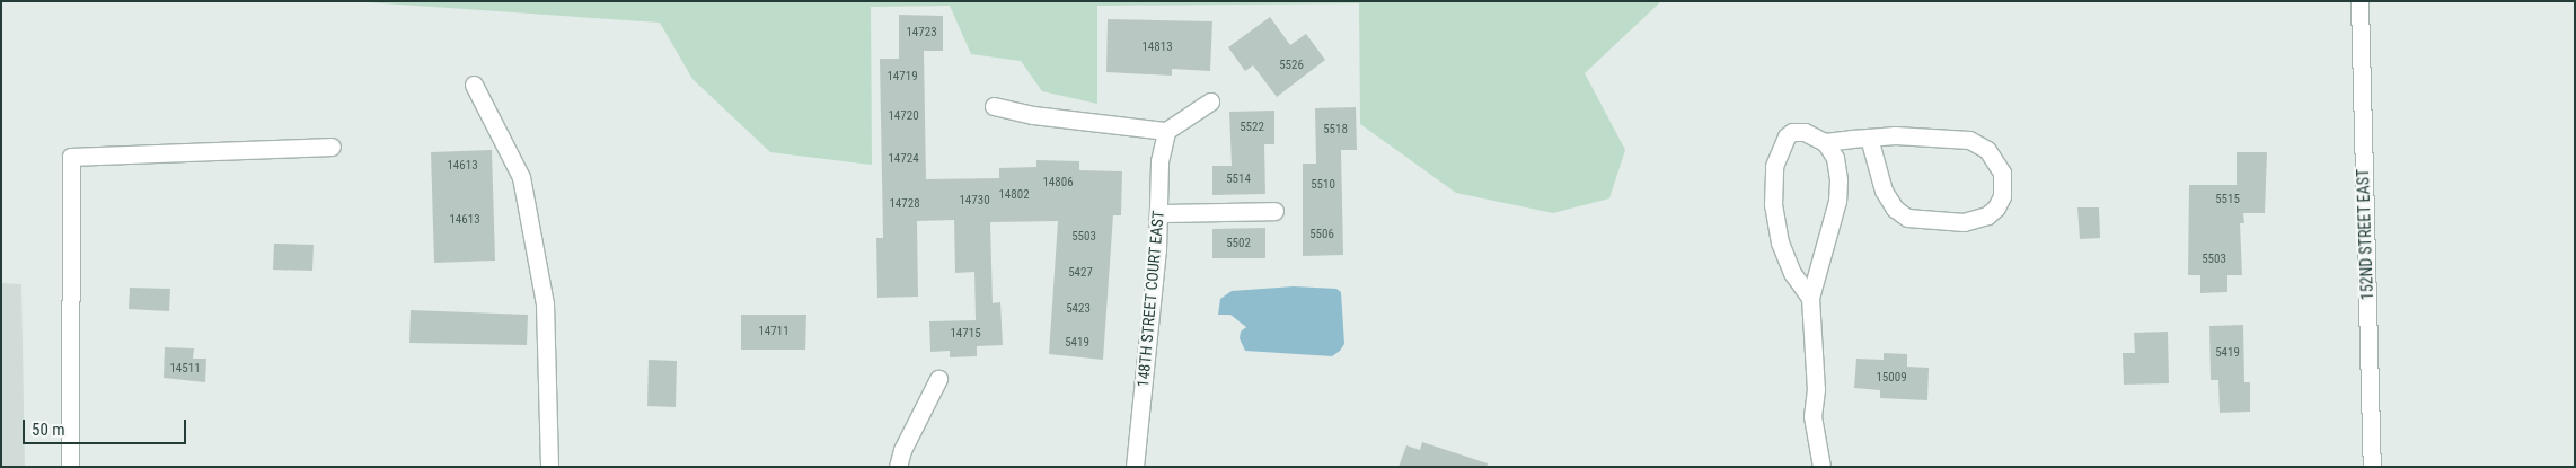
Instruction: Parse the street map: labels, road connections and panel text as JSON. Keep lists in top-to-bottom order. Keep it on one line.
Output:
{"streets":{"street":["152ND STREET EAST","148TH STREET COURT EAST"]},"house_numbers":["14723","14813","5526","14719","14720","5522","5518","14724","14613","5514","14806","5510","14802","5515","14730","14728","14613","5506","5503","5502","5503","5427","5423","14711","14715","5419","5419","14511","15009"],"scale_bar":"50 m"}
